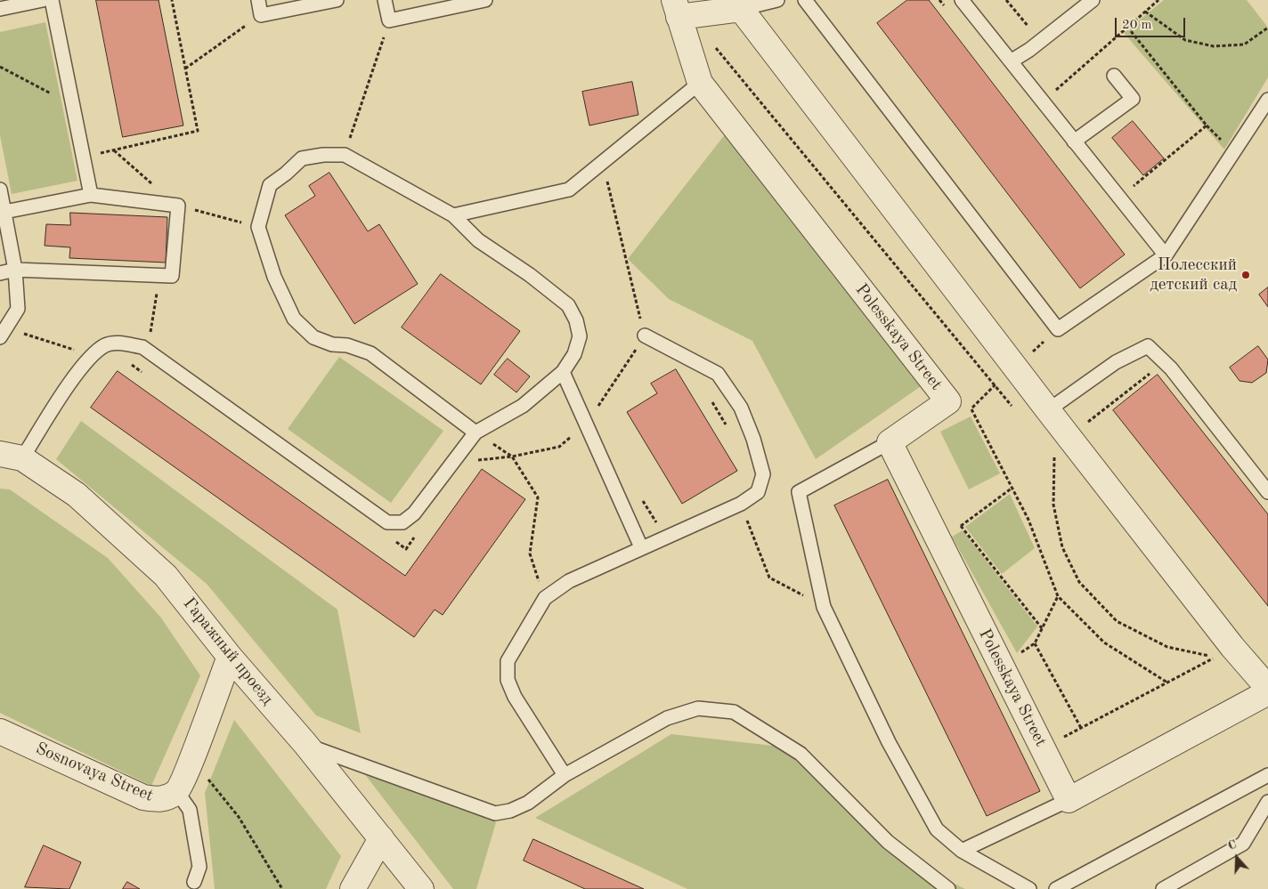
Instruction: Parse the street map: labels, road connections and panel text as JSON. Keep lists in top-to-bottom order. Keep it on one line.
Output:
{"streets":{"street":["Polesskaya Street","Гаражный проезд","Sosnovaya Street"]},"crossings":[["Гаражный проезд","Sosnovaya Street"]],"places":["Полесский детский сад"],"scale_bar":"20 m","north":"top"}
